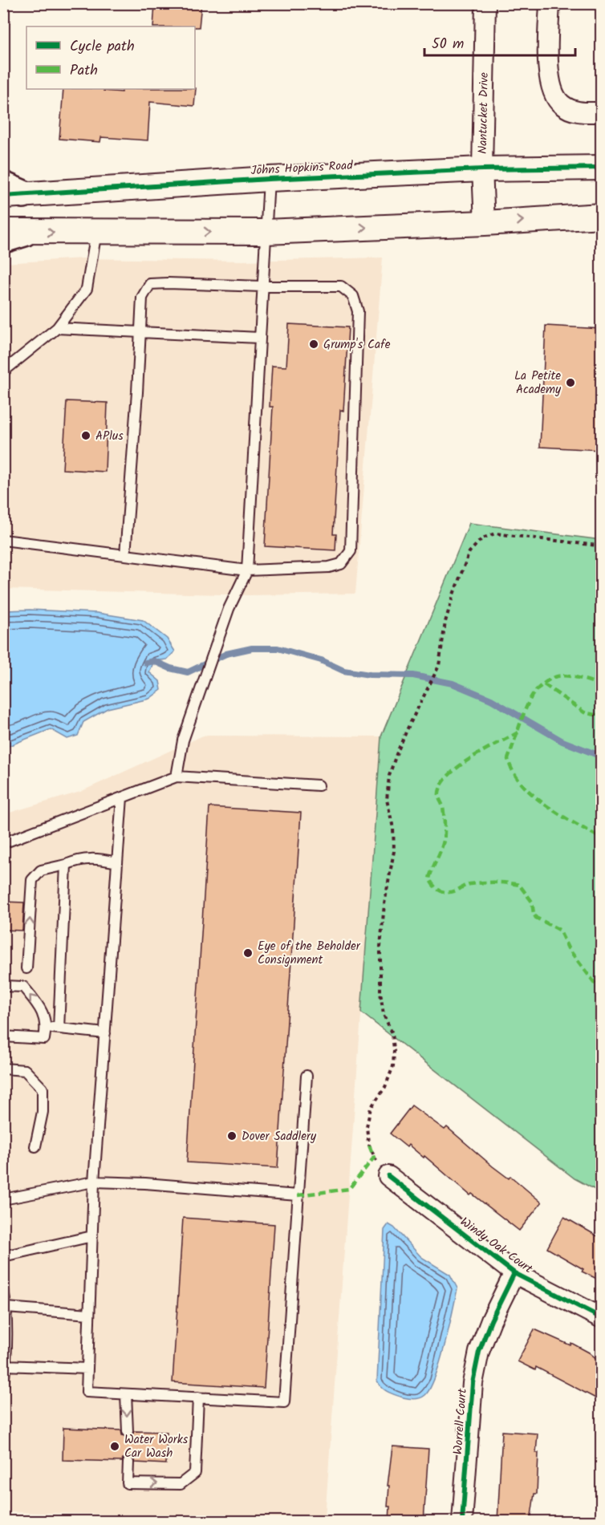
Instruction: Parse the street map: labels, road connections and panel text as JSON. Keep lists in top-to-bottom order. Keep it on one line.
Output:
{"streets":{"street":["Nantucket Drive","Johns Hopkins Road","Windy Oak Court","Worrell Court"]},"crossings":[["Nantucket Drive","Johns Hopkins Road"],["Windy Oak Court","Worrell Court"]],"places":["Grump's Cafe","La Petite Academy","APlus","Eye of the Beholder Consignment","Dover Saddlery","Water Works Car Wash"],"legend":["Cycle path","Path"],"scale_bar":"50 m"}
